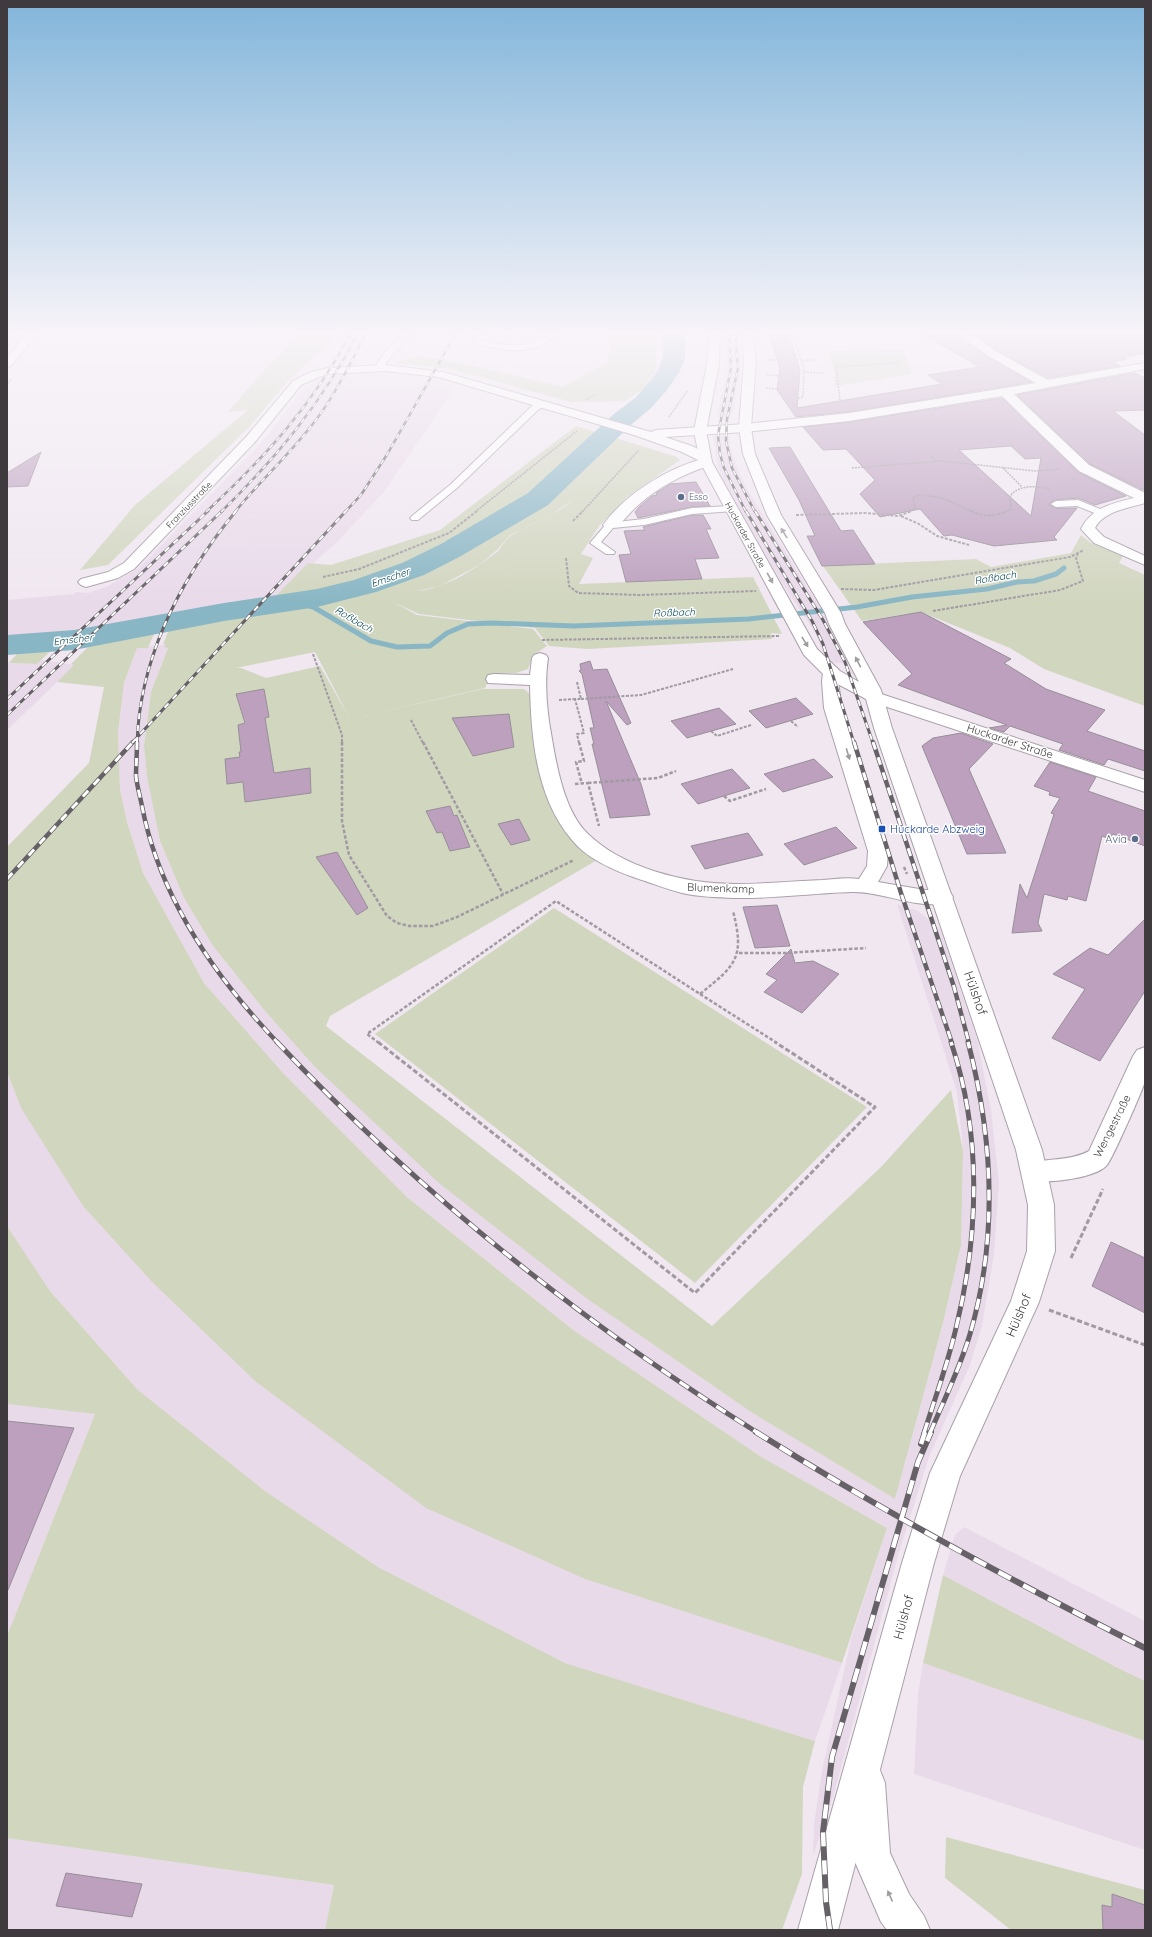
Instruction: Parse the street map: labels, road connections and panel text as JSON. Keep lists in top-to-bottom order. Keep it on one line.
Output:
{"streets":{"street":["Franziusstraße","Huckarder Straße","Blumenkamp","Hülshof","Wengestraße"]},"crossings":[["Franziusstraße","Huckarder Straße"],["Huckarder Straße","Hülshof"],["Blumenkamp","Hülshof"],["Hülshof","Wengestraße"]],"water":["Emscher","Roßbach"],"places":{"other":["Esso","Avia"],"transit":["Huckarde Abzweig"]}}
